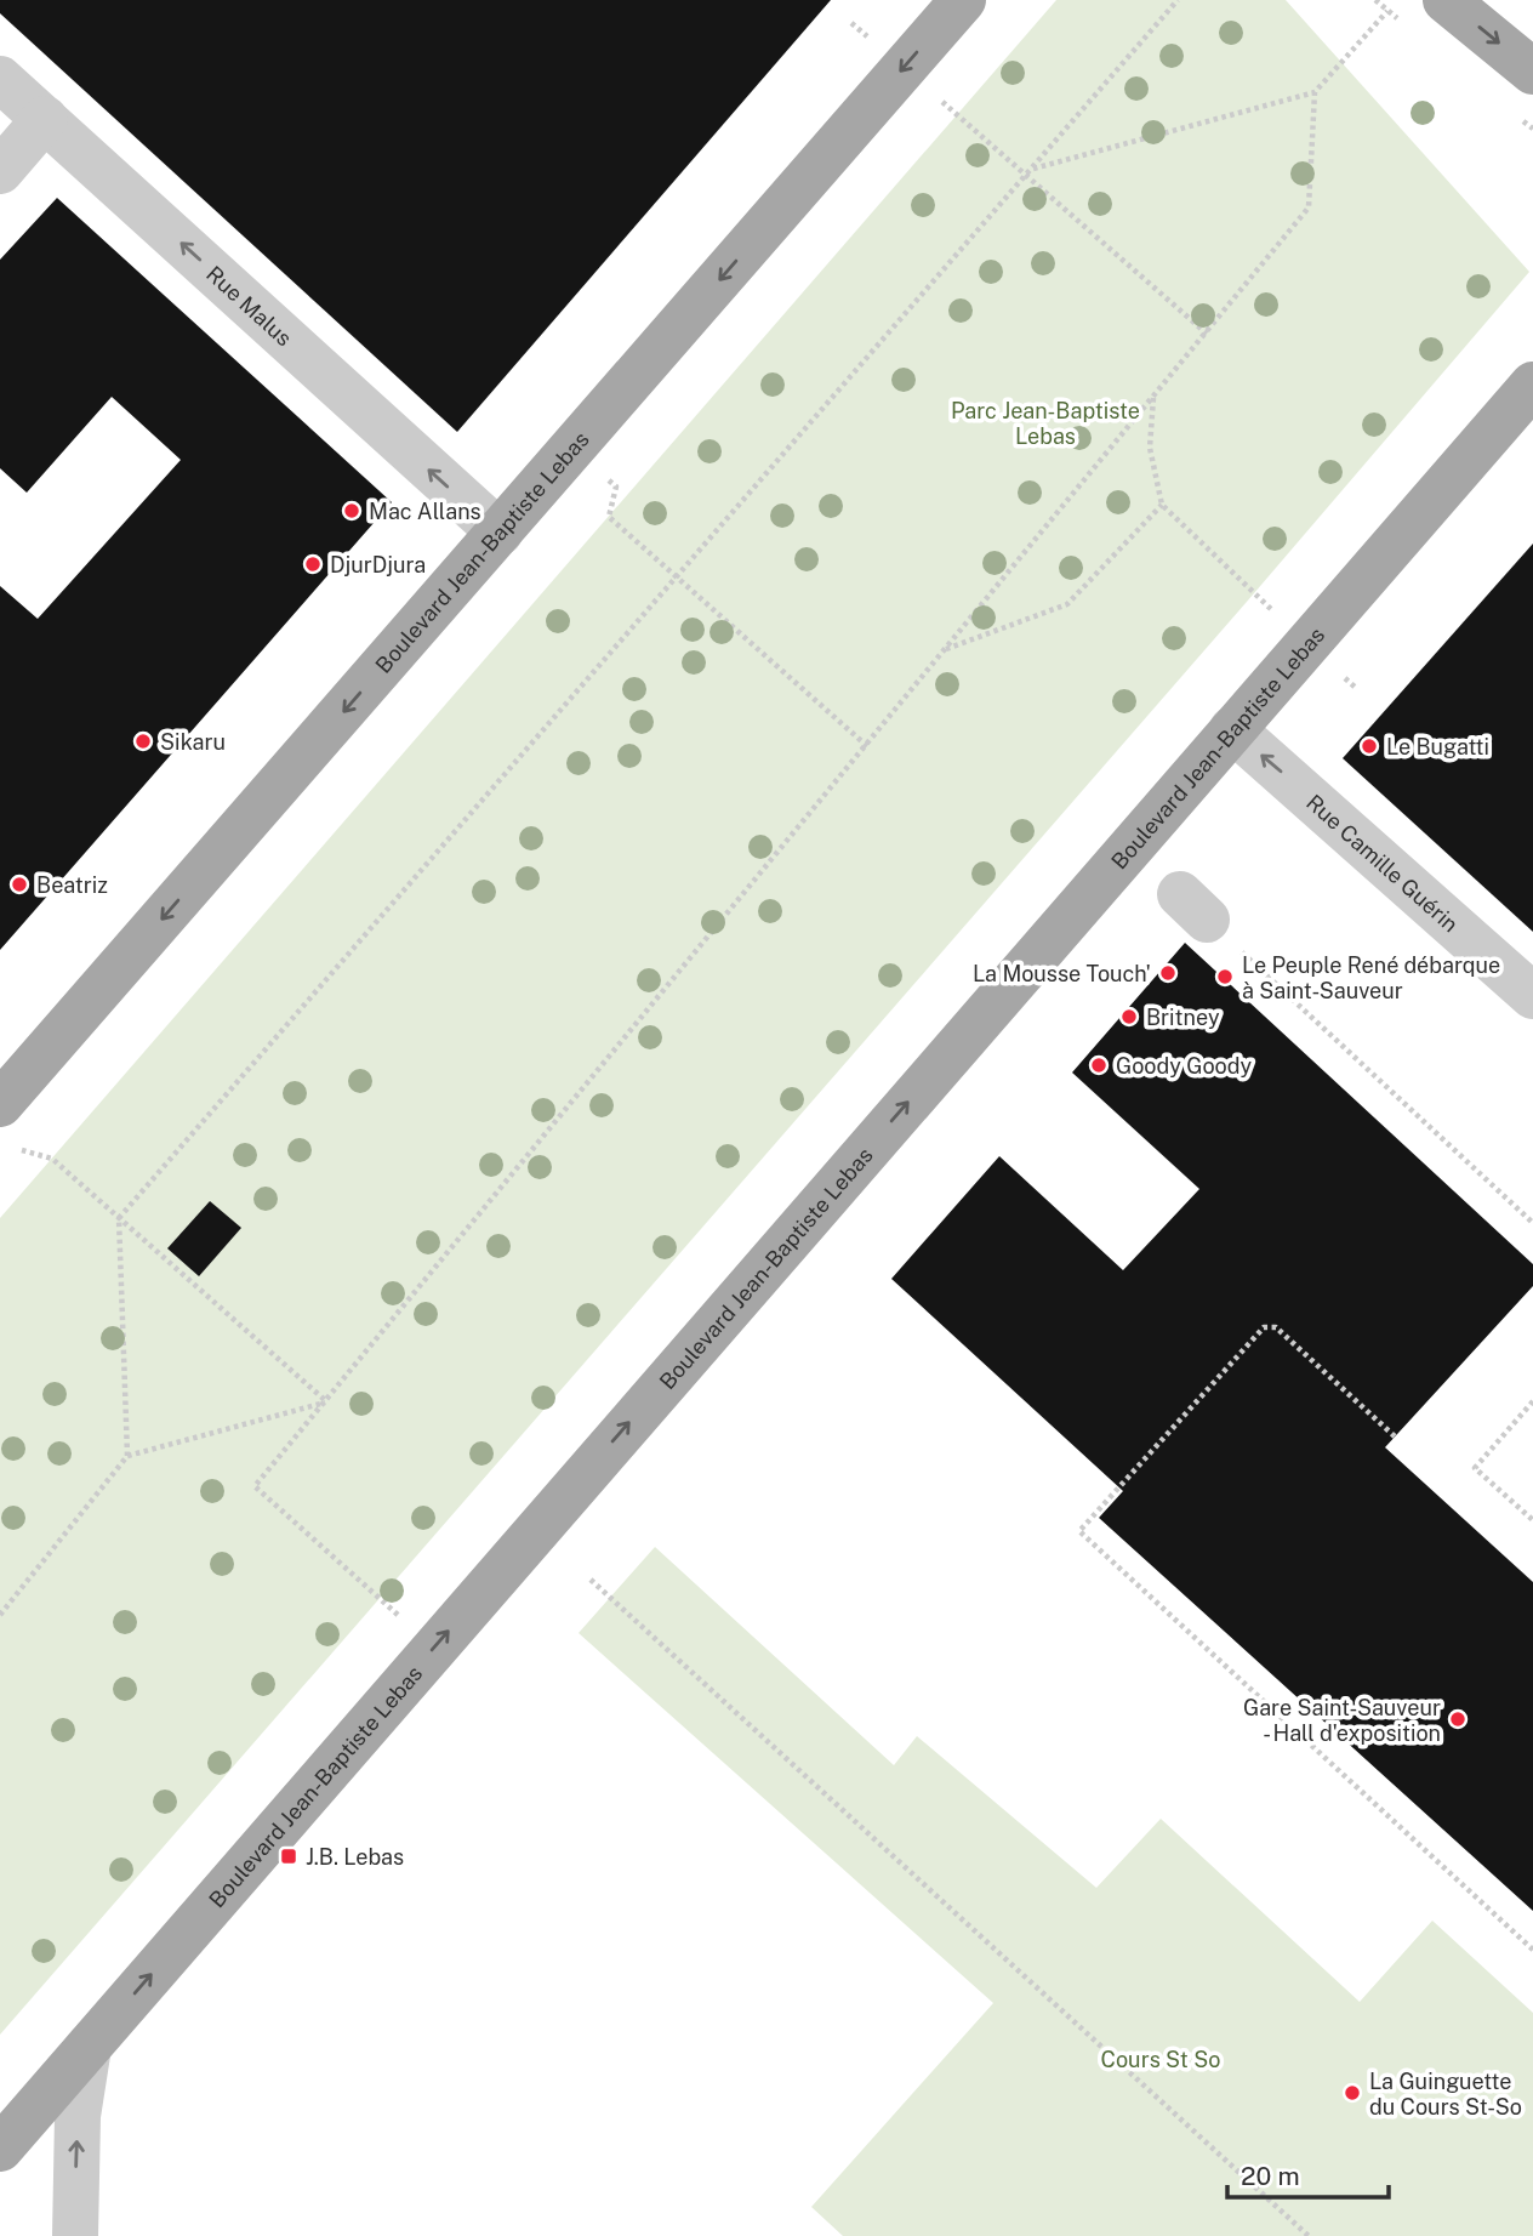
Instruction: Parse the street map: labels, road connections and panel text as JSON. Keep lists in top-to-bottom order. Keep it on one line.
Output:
{"streets":{"main road":["Boulevard Jean-Baptiste Lebas"],"street":["Rue Malus","Rue Camille Guérin"]},"crossings":[["Rue Malus","Boulevard Jean-Baptiste Lebas"],["Boulevard Jean-Baptiste Lebas","Rue Camille Guérin"]],"one_way":["Rue Malus","Rue Camille Guérin"],"parks":["Parc Jean-Baptiste Lebas","Cours St So"],"places":{"other":["Mac Allans","DjurDjura","Sikaru","Le Bugatti","Beatriz","La Mousse Touch'","Le Peuple René débarque à Saint-Sauveur","Britney","Goody Goody","Gare Saint-Sauveur - Hall d'exposition","La Guinguette du Cours St-So"],"transit":["J.B. Lebas"]},"scale_bar":"20 m"}
